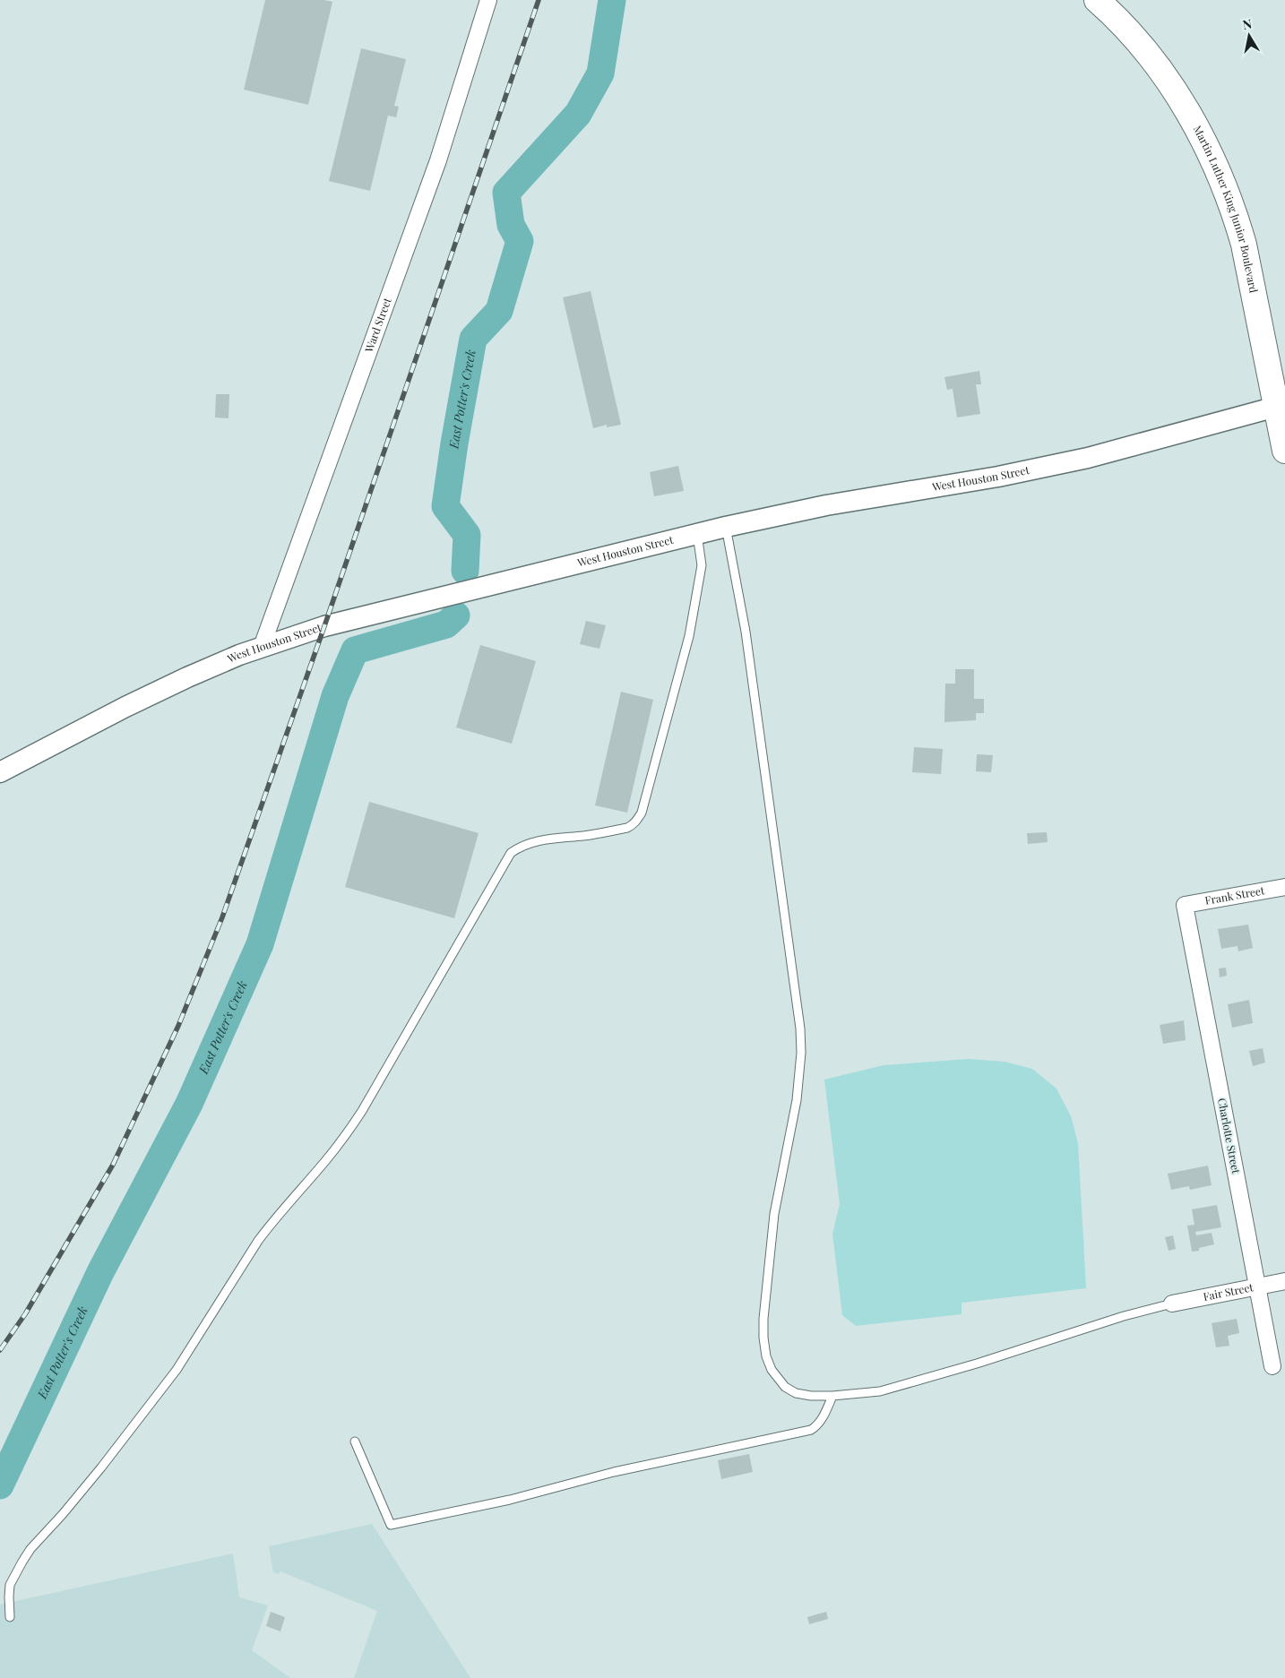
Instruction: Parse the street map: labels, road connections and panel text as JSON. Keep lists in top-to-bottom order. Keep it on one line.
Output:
{"streets":{"main road":["Martin Luther King Junior Boulevard"],"street":["Ward Street","West Houston Street","Frank Street","Charlotte Street","Fair Street"]},"crossings":[["Martin Luther King Junior Boulevard","West Houston Street"],["Ward Street","West Houston Street"],["Frank Street","Charlotte Street"],["Charlotte Street","Fair Street"]],"water":["East Potter's Creek"],"north":"top"}
